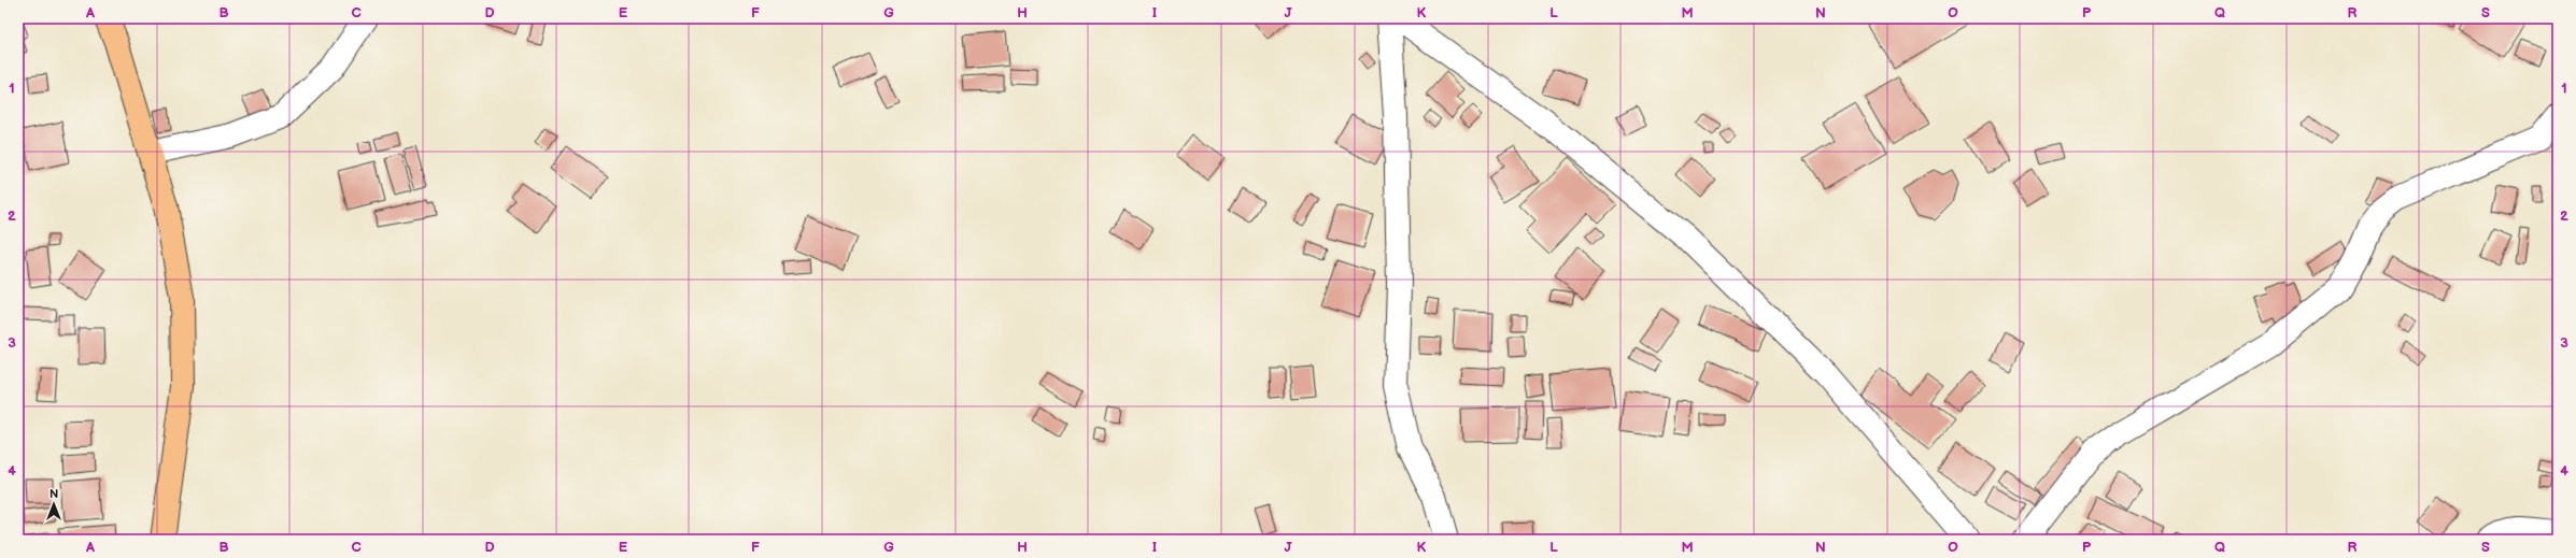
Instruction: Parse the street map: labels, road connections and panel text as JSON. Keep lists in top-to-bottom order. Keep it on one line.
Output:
{"north":"top","grid":{"columns":["A","B","C","D","E","F","G","H","I","J","K","L","M","N","O","P","Q","R","S"],"rows":["1","2","3","4"]}}
